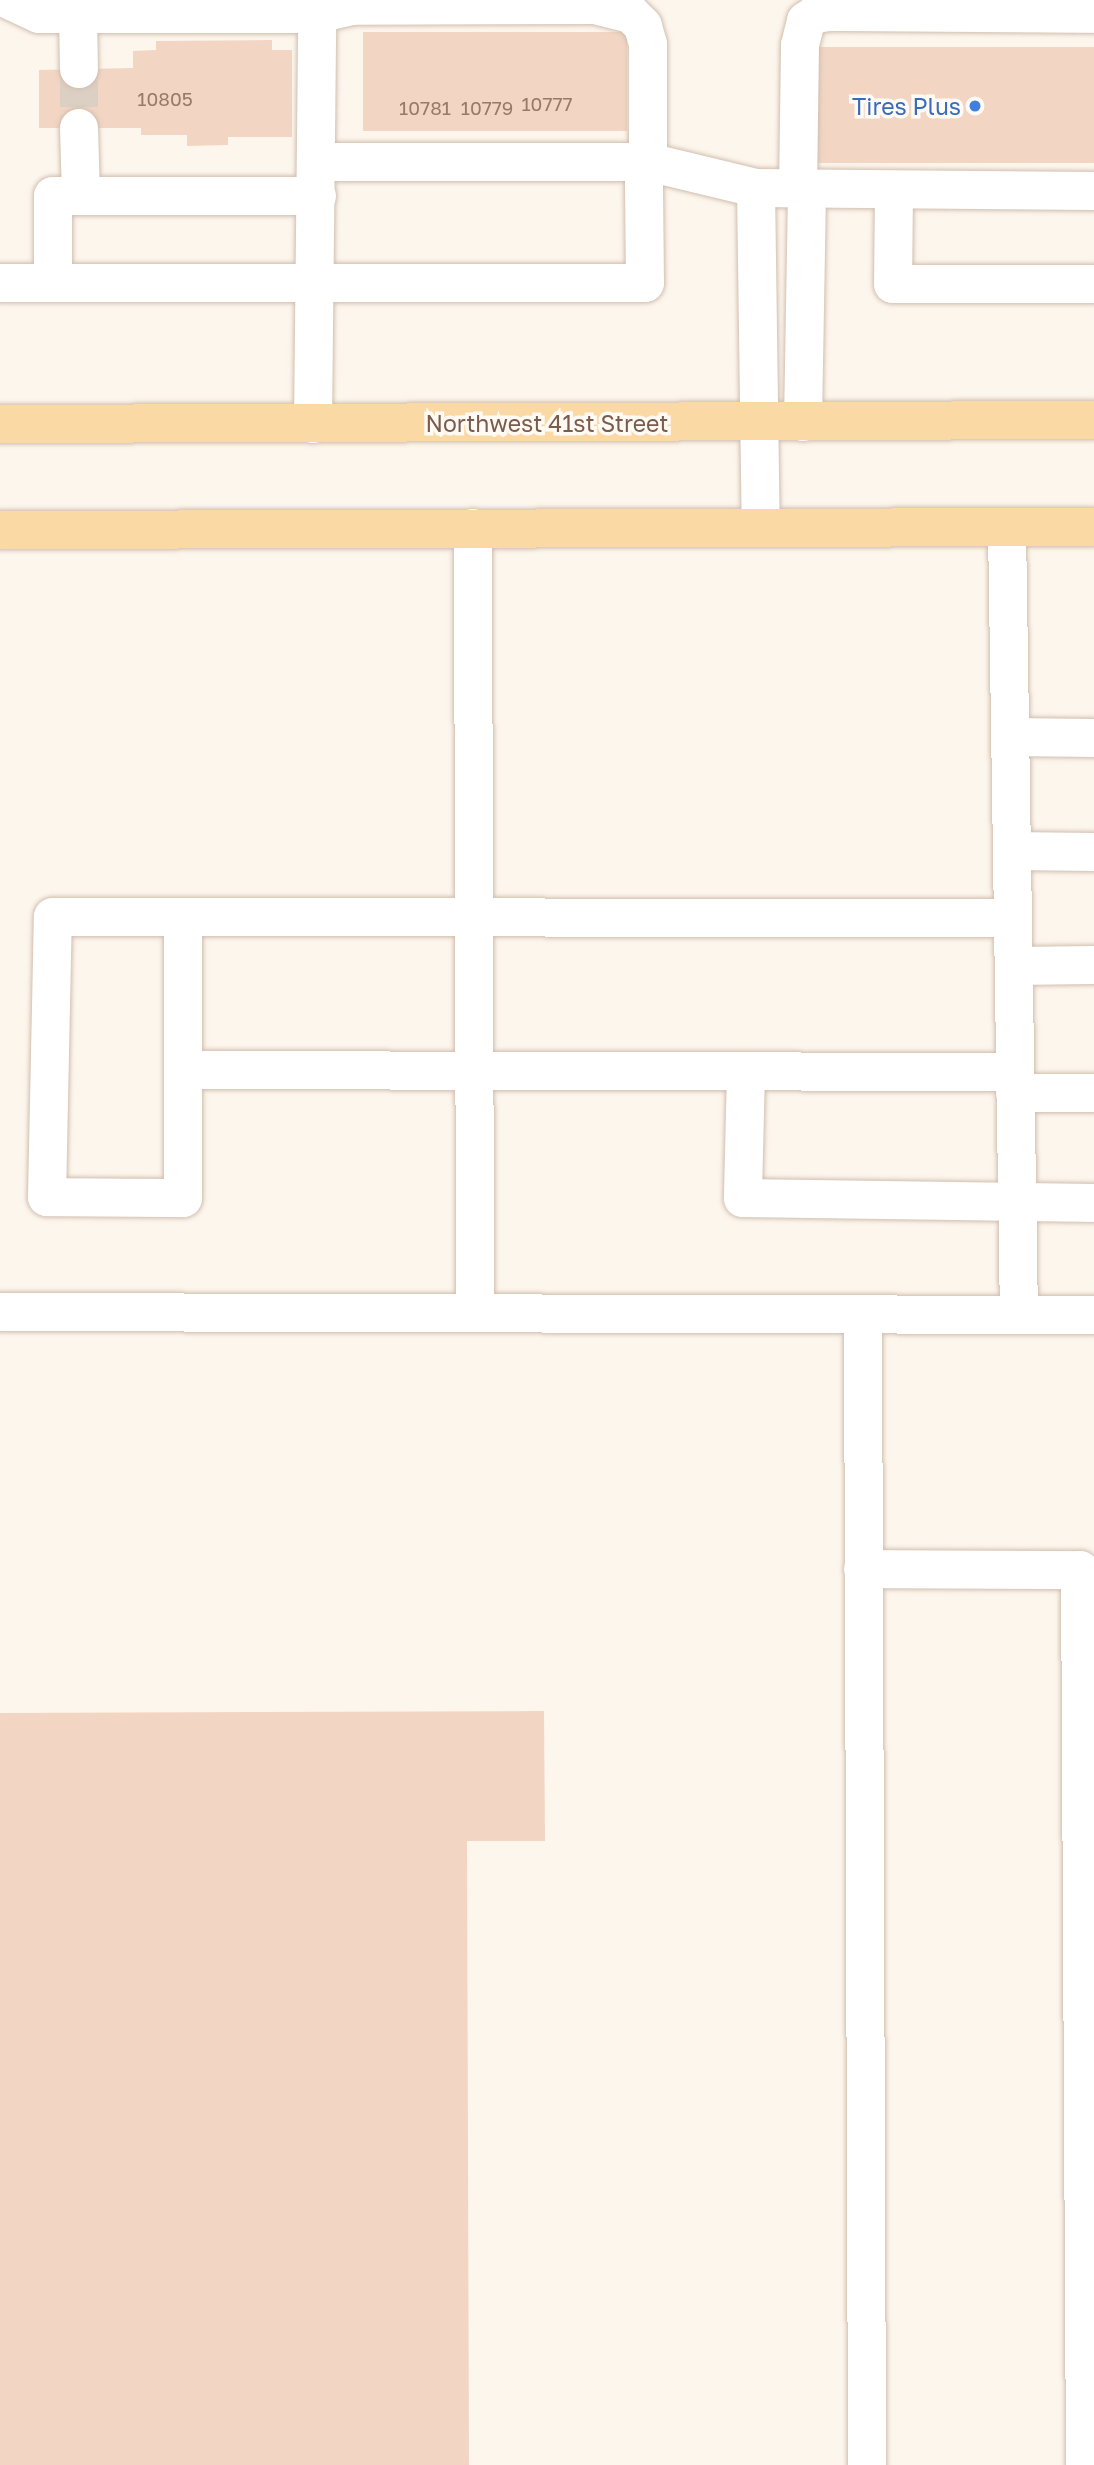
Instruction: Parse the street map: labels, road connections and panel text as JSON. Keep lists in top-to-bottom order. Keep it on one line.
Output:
{"streets":{"main road":["Northwest 41st Street"]},"places":["Tires Plus"],"house_numbers":["10805","10777","10781","10779"]}
